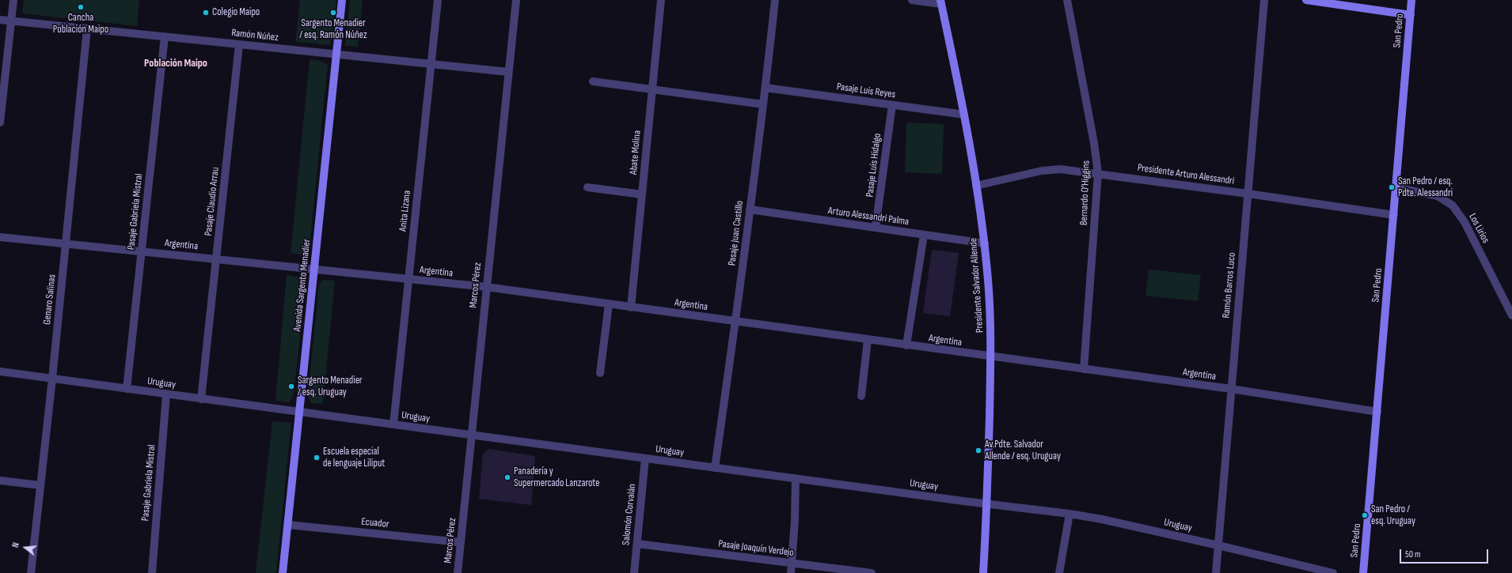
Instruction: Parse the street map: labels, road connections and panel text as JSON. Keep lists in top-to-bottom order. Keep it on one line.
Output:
{"streets":{"main road":["San Pedro","Avenida Sargento Menadier","Presidente Salvador Allende"],"street":["Ramón Núñez","Pasaje Luis Reyes","Abate Molina","Pasaje Luis Hidalgo","Presidente Arturo Alessandri","Bernardo O'Higgins","Pasaje Claudio Arrau","Anita Lizana","Pasaje Gabriela Mistral","Arturo Alessandri Palma","Los Lirios","Pasaje Juan Castillo","Argentina","Marcos Pérez","Ramón Barros Luco","Genaro Salinas","Uruguay","Salomón Corvalán","Ecuador","Pasaje Joaquín Verdejo"]},"crossings":[["San Pedro","Presidente Arturo Alessandri"],["San Pedro","Los Lirios"],["San Pedro","Argentina"],["Ramón Núñez","Pasaje Claudio Arrau"],["Ramón Núñez","Anita Lizana"],["Ramón Núñez","Pasaje Gabriela Mistral"],["Ramón Núñez","Avenida Sargento Menadier"],["Ramón Núñez","Marcos Pérez"],["Ramón Núñez","Genaro Salinas"],["Pasaje Luis Reyes","Pasaje Luis Hidalgo"],["Pasaje Luis Reyes","Pasaje Juan Castillo"],["Pasaje Luis Reyes","Presidente Salvador Allende"],["Abate Molina","Argentina"],["Pasaje Luis Hidalgo","Arturo Alessandri Palma"],["Presidente Arturo Alessandri","Bernardo O'Higgins"],["Presidente Arturo Alessandri","Presidente Salvador Allende"],["Presidente Arturo Alessandri","Ramón Barros Luco"],["Bernardo O'Higgins","Argentina"],["Pasaje Claudio Arrau","Argentina"],["Pasaje Claudio Arrau","Uruguay"],["Anita Lizana","Argentina"],["Anita Lizana","Uruguay"],["Pasaje Gabriela Mistral","Argentina"],["Pasaje Gabriela Mistral","Uruguay"],["Arturo Alessandri Palma","Pasaje Juan Castillo"],["Arturo Alessandri Palma","Presidente Salvador Allende"],["Pasaje Juan Castillo","Argentina"],["Pasaje Juan Castillo","Uruguay"],["Argentina","Avenida Sargento Menadier"],["Argentina","Marcos Pérez"],["Argentina","Presidente Salvador Allende"],["Argentina","Ramón Barros Luco"],["Argentina","Genaro Salinas"],["Avenida Sargento Menadier","Uruguay"],["Avenida Sargento Menadier","Ecuador"],["Marcos Pérez","Uruguay"],["Marcos Pérez","Ecuador"],["Presidente Salvador Allende","Uruguay"],["Ramón Barros Luco","Uruguay"],["Genaro Salinas","Uruguay"],["Uruguay","Salomón Corvalán"],["Salomón Corvalán","Pasaje Joaquín Verdejo"]],"districts":["Población Maipo"],"places":["Cancha Población Maipo","Colegio Maipo","Sargento Menadier / esq. Ramón Núñez","San Pedro / esq. Pdte. Alessandri","Sargento Menadier / esq. Uruguay","Av.Pdte. Salvador Allende / esq. Uruguay","Escuela especial de lenguaje Liliput","Panadería y Supermercado Lanzarote","San Pedro / esq. Uruguay"],"scale_bar":"50 m","north":"left"}
